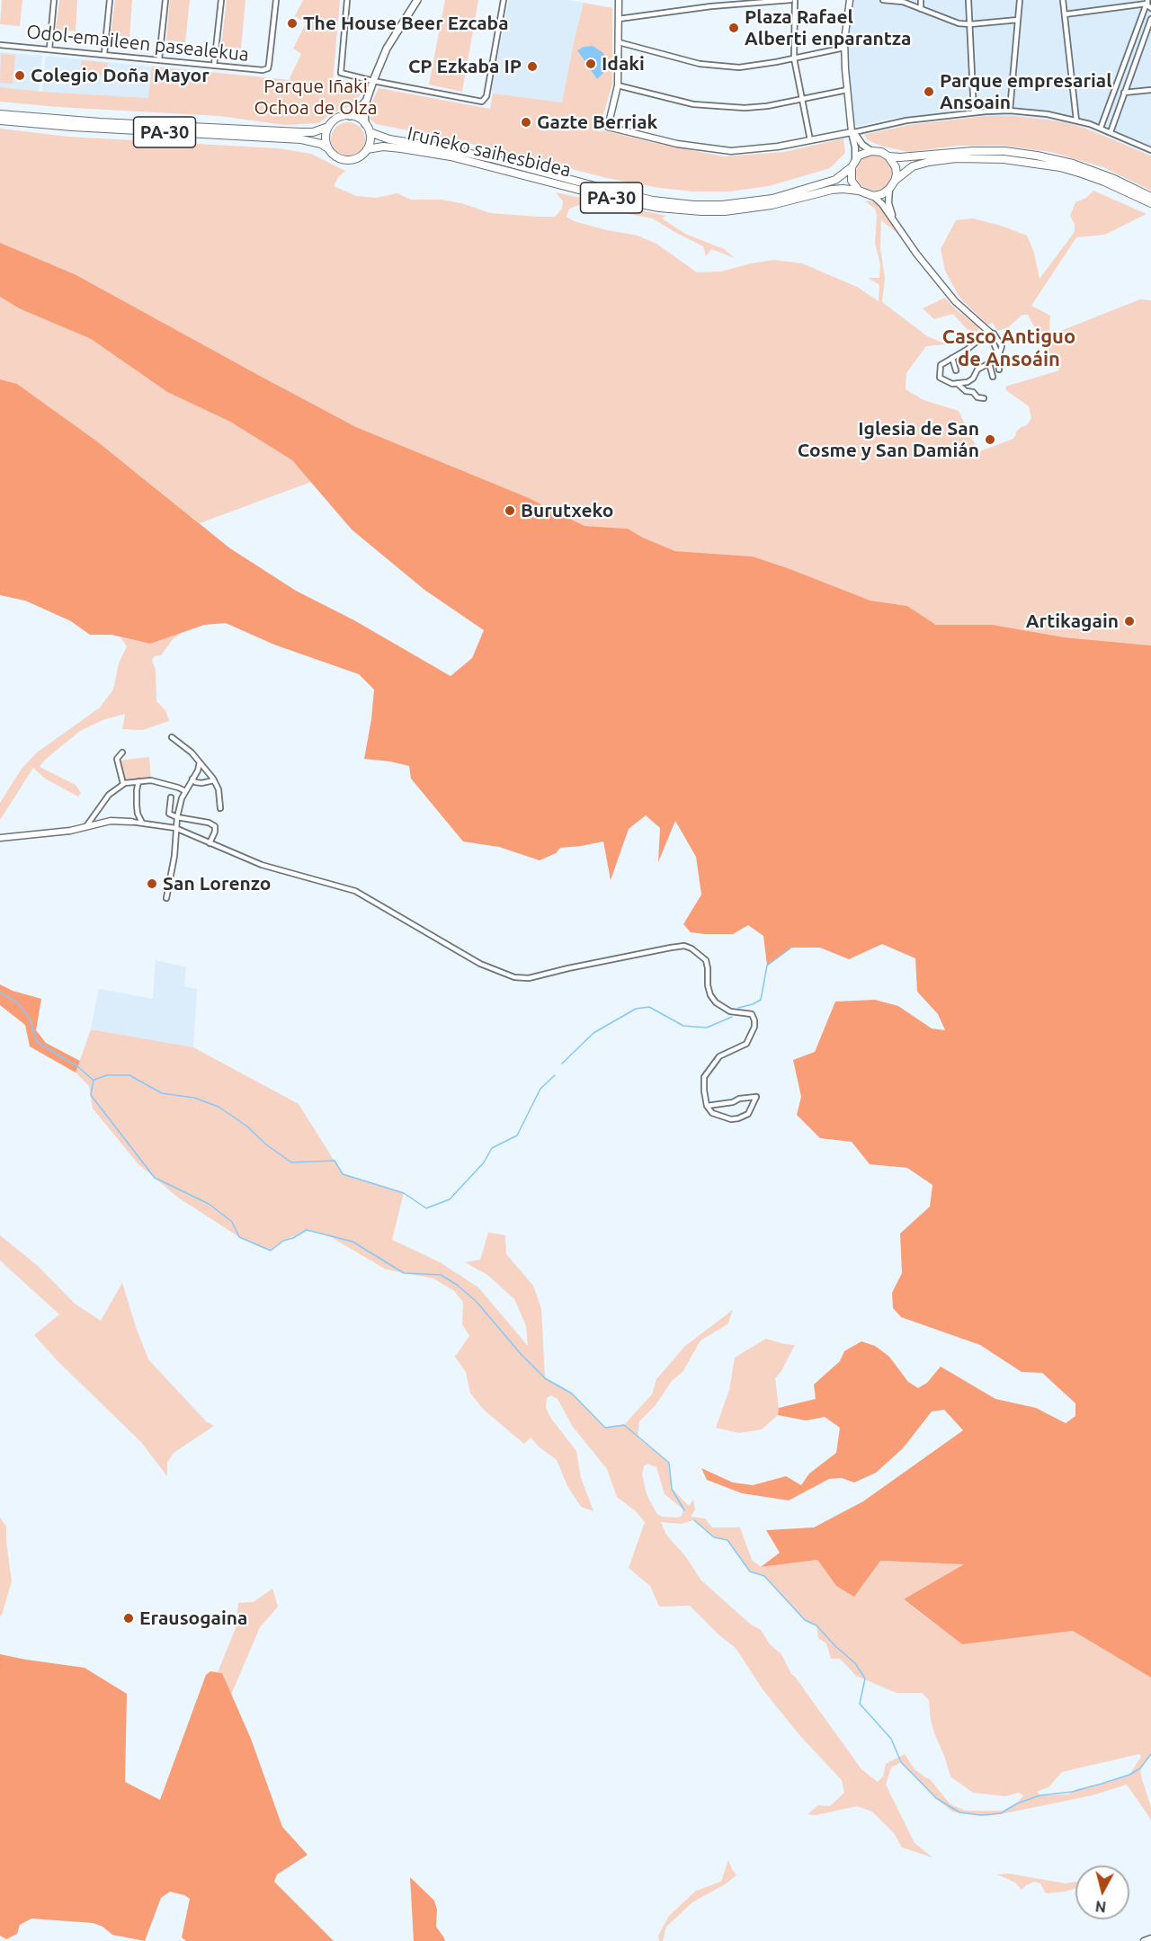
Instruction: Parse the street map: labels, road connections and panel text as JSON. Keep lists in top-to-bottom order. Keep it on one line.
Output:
{"streets":{"highway":["PA-30","Iruñeko saihesbidea"],"street":["Odol-emaileen pasealekua"]},"crossings":[["PA-30","Iruñeko saihesbidea"]],"districts":["Casco Antiguo de Ansoáin"],"parks":["Parque Iñaki Ochoa de Olza"],"places":["The House Beer Ezcaba","Plaza Rafael Alberti enparantza","Idaki","CP Ezkaba IP","Colegio Doña Mayor","Parque empresarial Ansoain","Gazte Berriak","Iglesia de San Cosme y San Damián","Burutxeko","Artikagain","San Lorenzo","Erausogaina"],"north":"bottom"}
